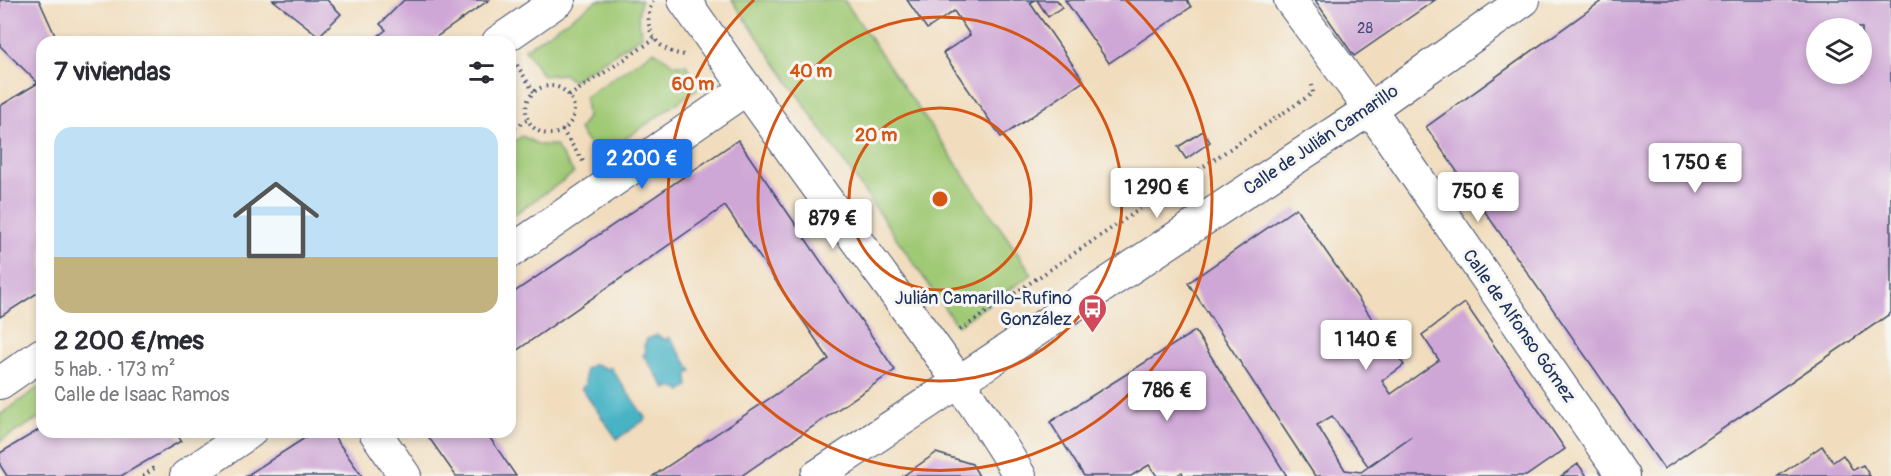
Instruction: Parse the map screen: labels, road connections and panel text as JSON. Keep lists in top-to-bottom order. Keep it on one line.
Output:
{"streets":{"street":["Calle de Julián Camarillo","Calle de Alfonso Gómez"]},"crossings":[["Calle de Julián Camarillo","Calle de Alfonso Gómez"]],"places":{"bus stop":["Julián Camarillo-Rufino González"]},"house_numbers":["28"],"page":{"heading":"7 viviendas","list":[{"name":"2 200 €/mes","note":"5 hab. · 173 m² · Calle de Isaac Ramos"}],"price":["2 200 €","1 750 €","1 290 €","750 €","879 €","1 140 €","786 €"]},"rings":["40 m","60 m","20 m"]}
